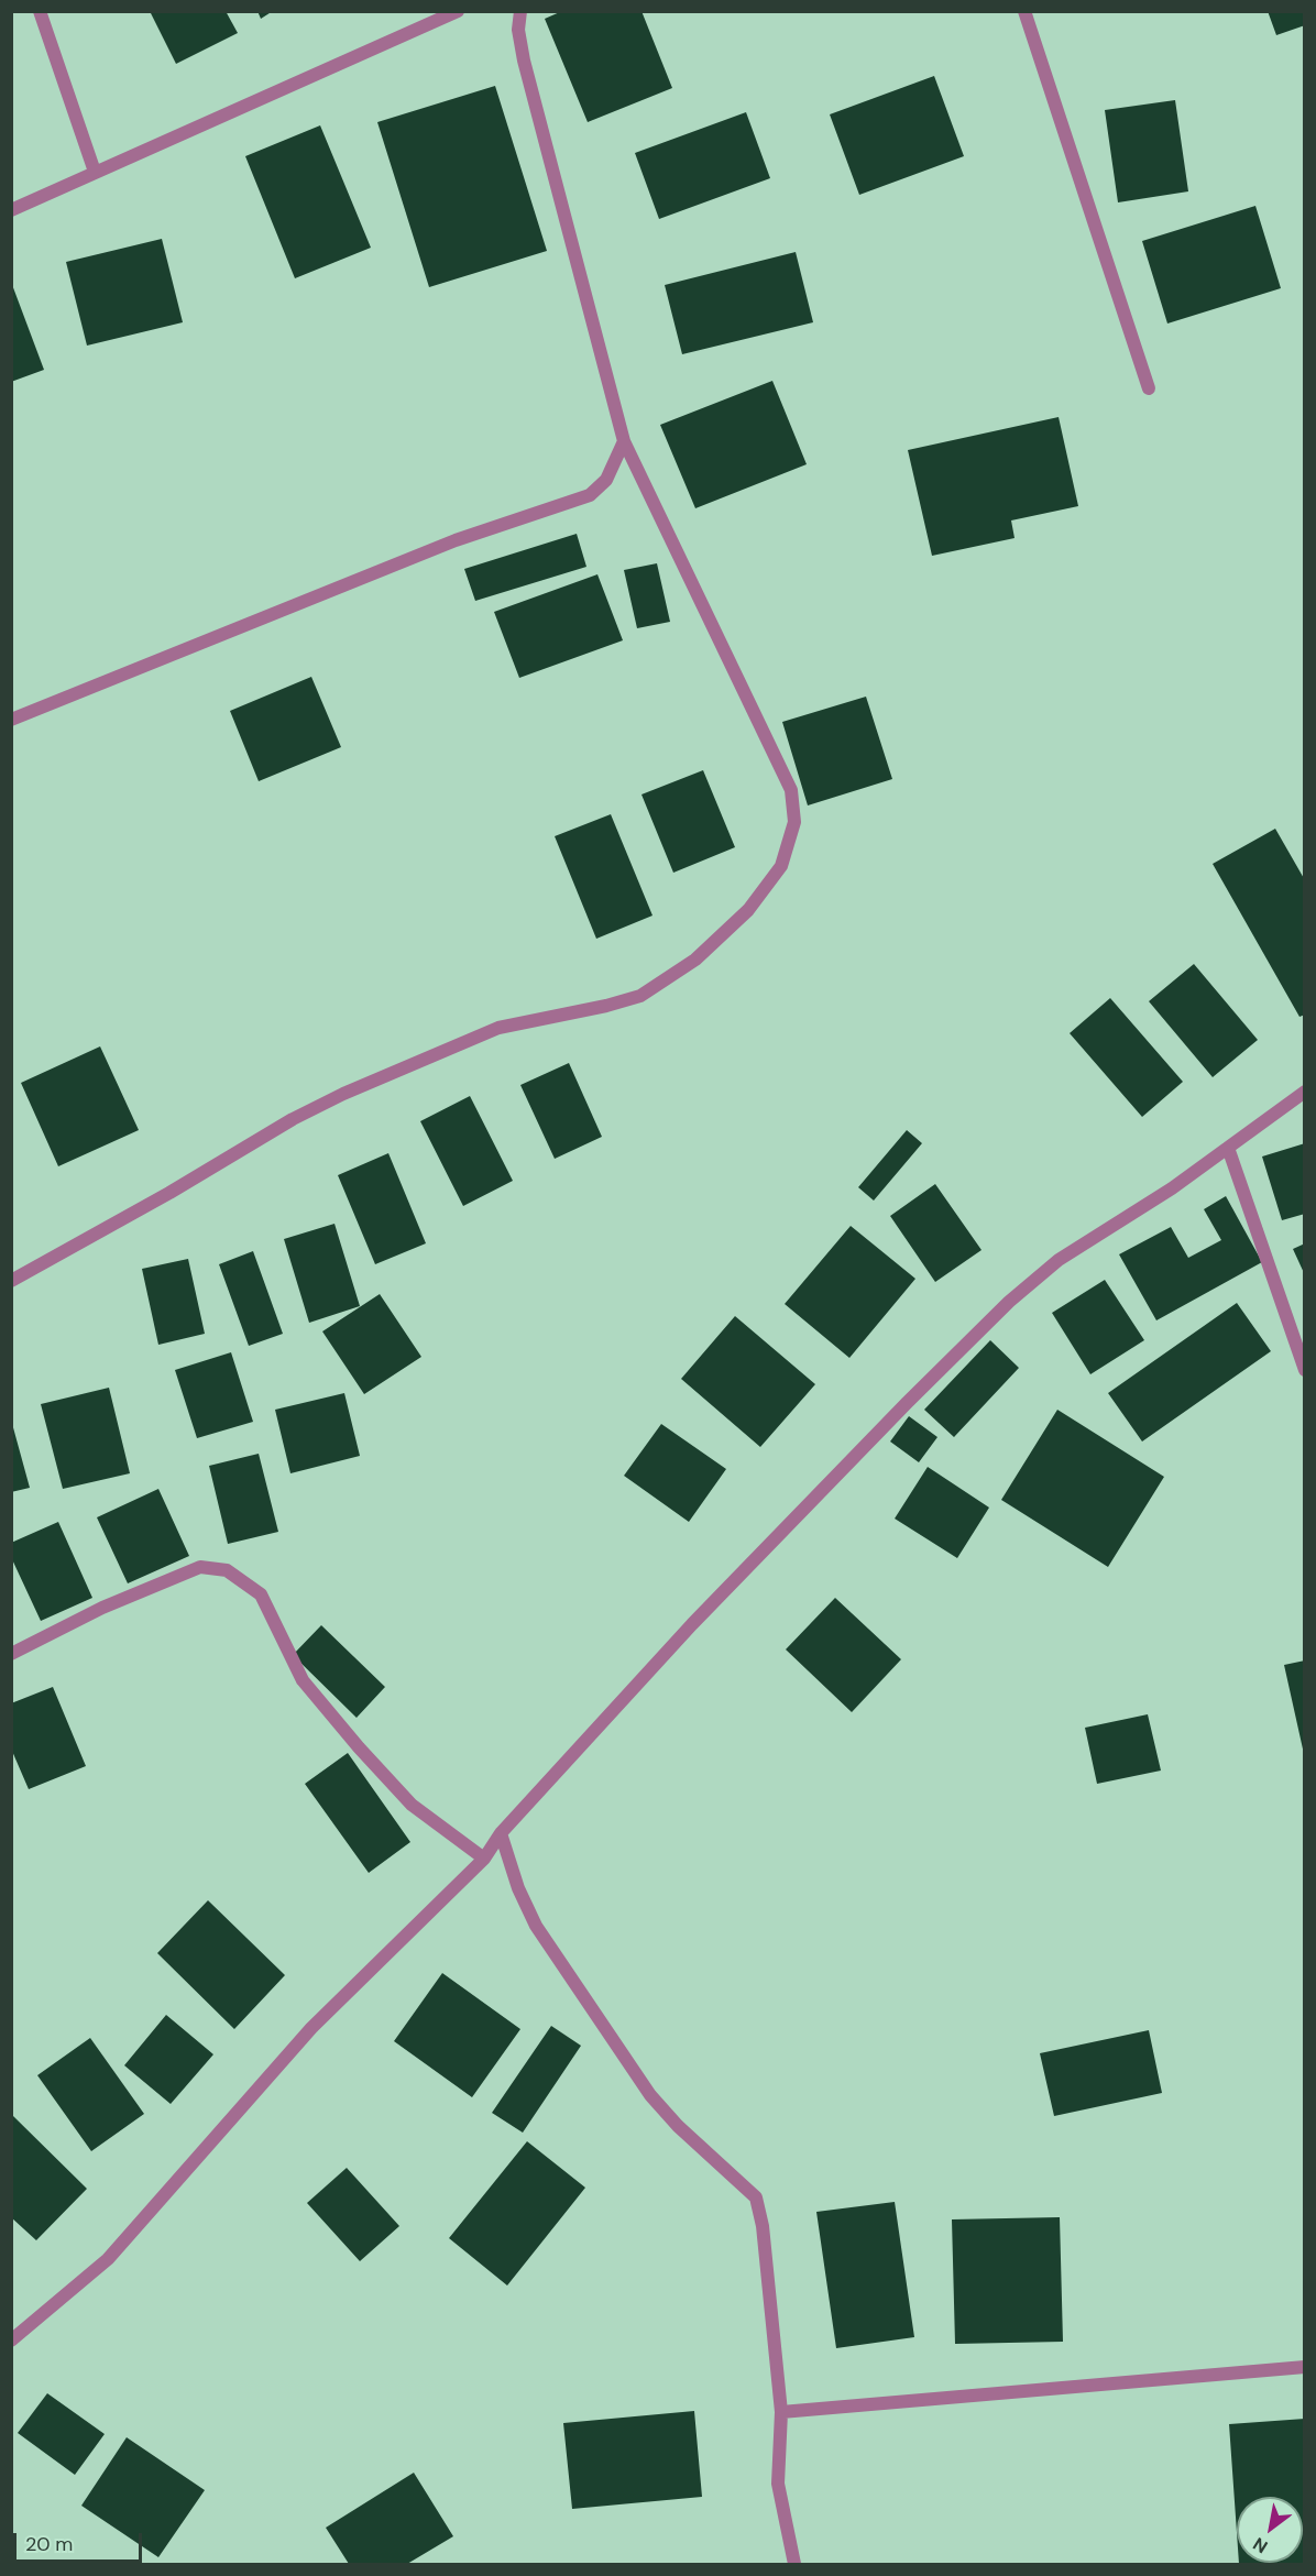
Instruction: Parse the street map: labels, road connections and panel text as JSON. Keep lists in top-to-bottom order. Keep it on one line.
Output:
{"scale_bar":"20 m","north":"bottom left"}
